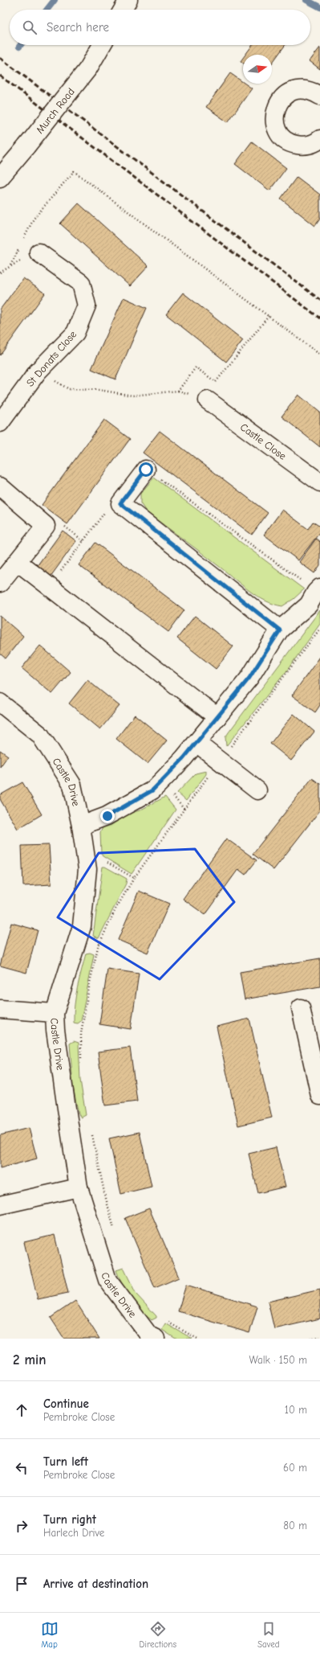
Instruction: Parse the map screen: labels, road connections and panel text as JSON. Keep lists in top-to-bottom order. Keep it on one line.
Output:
{"streets":{"street":["Murch Road","St Donats Close","Castle Close","Castle Drive"]},"north":"right","page":{"search":"Search here","heading":["2 min","Walk · 150 m"],"list":[["Continue","Pembroke Close","10 m"],["Turn left","Pembroke Close","60 m"],["Turn right","Harlech Drive","80 m"],"Arrive at destination"],"nav":["Map","Directions","Saved"]}}
